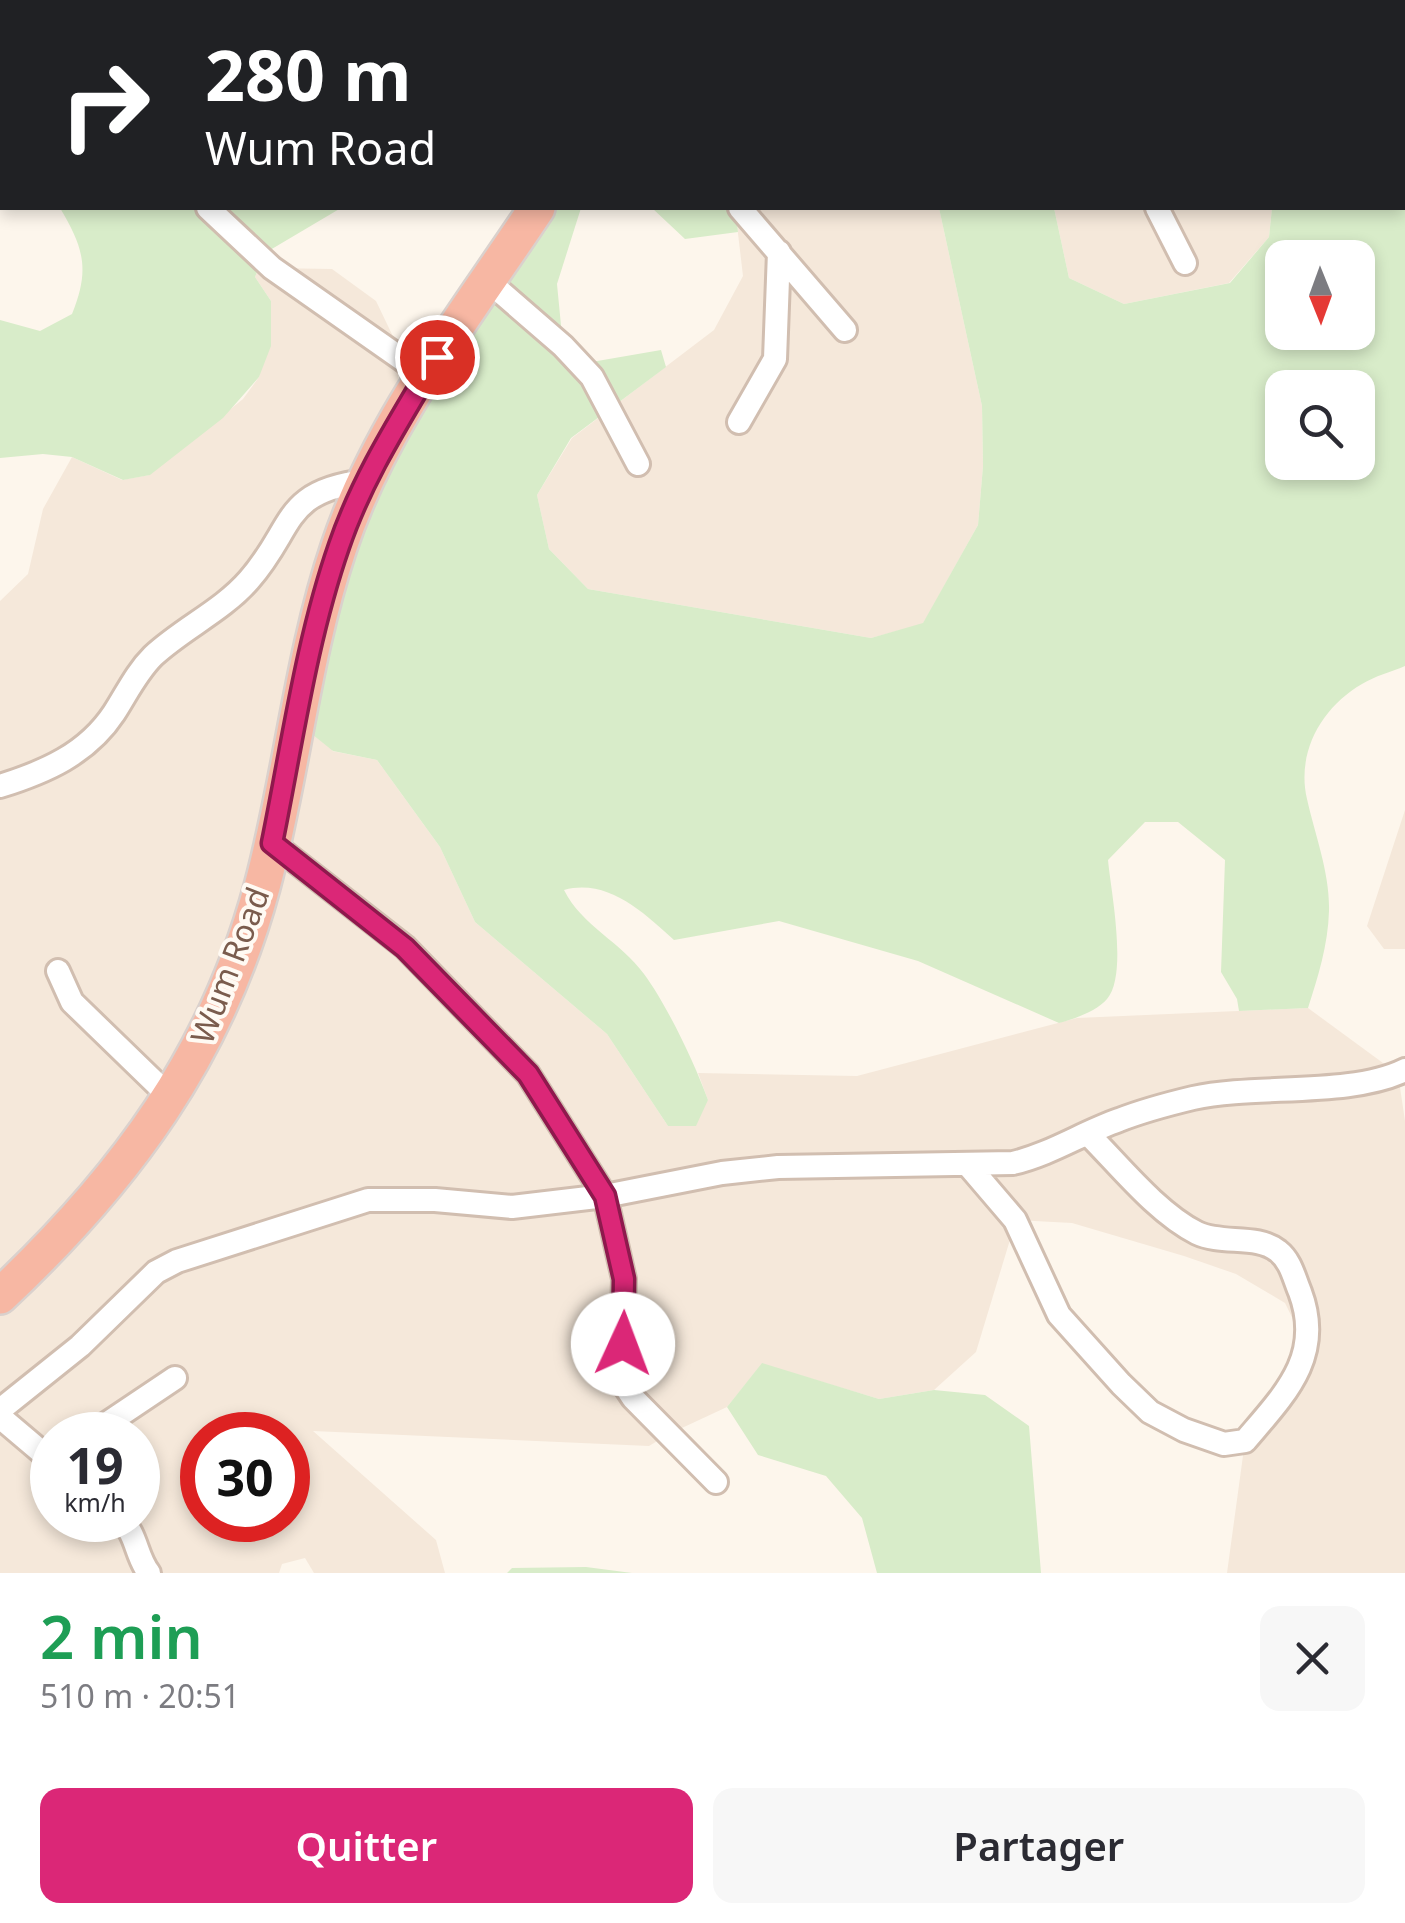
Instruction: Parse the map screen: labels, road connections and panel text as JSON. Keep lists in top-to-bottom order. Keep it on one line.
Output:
{"streets":{"highway":["Wum Road"]},"north":"bottom","page":{"turn":["280 m","Wum Road"],"speed":"19 km/h","limit":"30","heading":["2 min","510 m · 20:51"],"buttons":["Quitter","Partager"]}}
